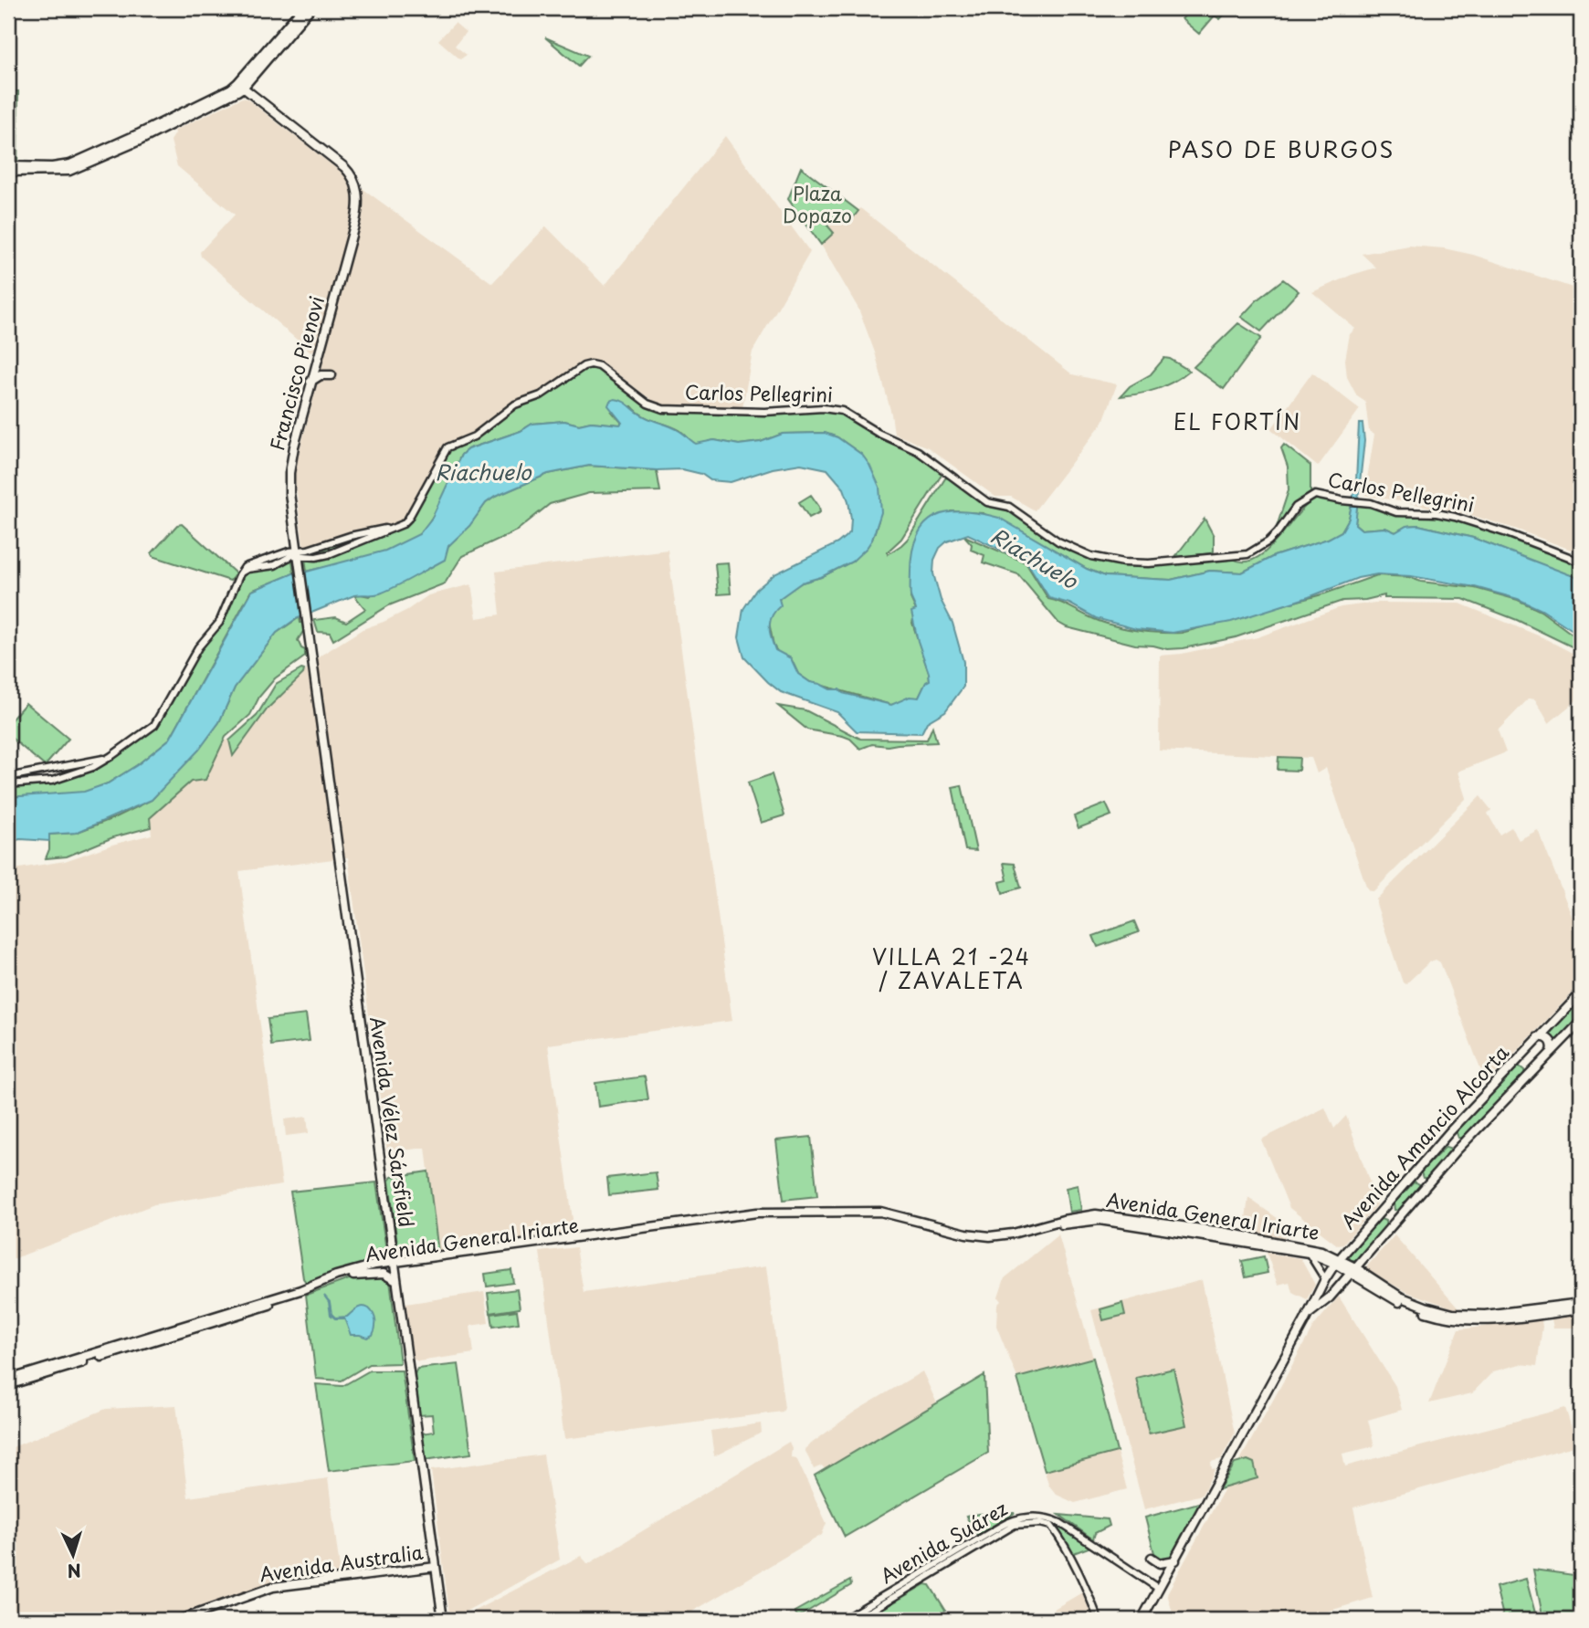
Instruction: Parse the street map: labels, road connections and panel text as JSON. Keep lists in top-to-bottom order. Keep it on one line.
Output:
{"streets":{"main road":["Francisco Pienovi","Avenida Vélez Sársfield","Avenida Amancio Alcorta","Avenida General Iriarte","Avenida Australia"],"street":["Carlos Pellegrini","Avenida Suárez"]},"crossings":[["Francisco Pienovi","Avenida Vélez Sársfield"],["Avenida Vélez Sársfield","Avenida General Iriarte"],["Avenida Vélez Sársfield","Avenida Australia"],["Avenida Amancio Alcorta","Avenida General Iriarte"],["Avenida Amancio Alcorta","Avenida Suárez"]],"districts":["PASO DE BURGOS","EL FORTÍN","VILLA 21 -24 / ZAVALETA"],"water":["Riachuelo"],"parks":["Plaza Dopazo"],"north":"bottom"}
